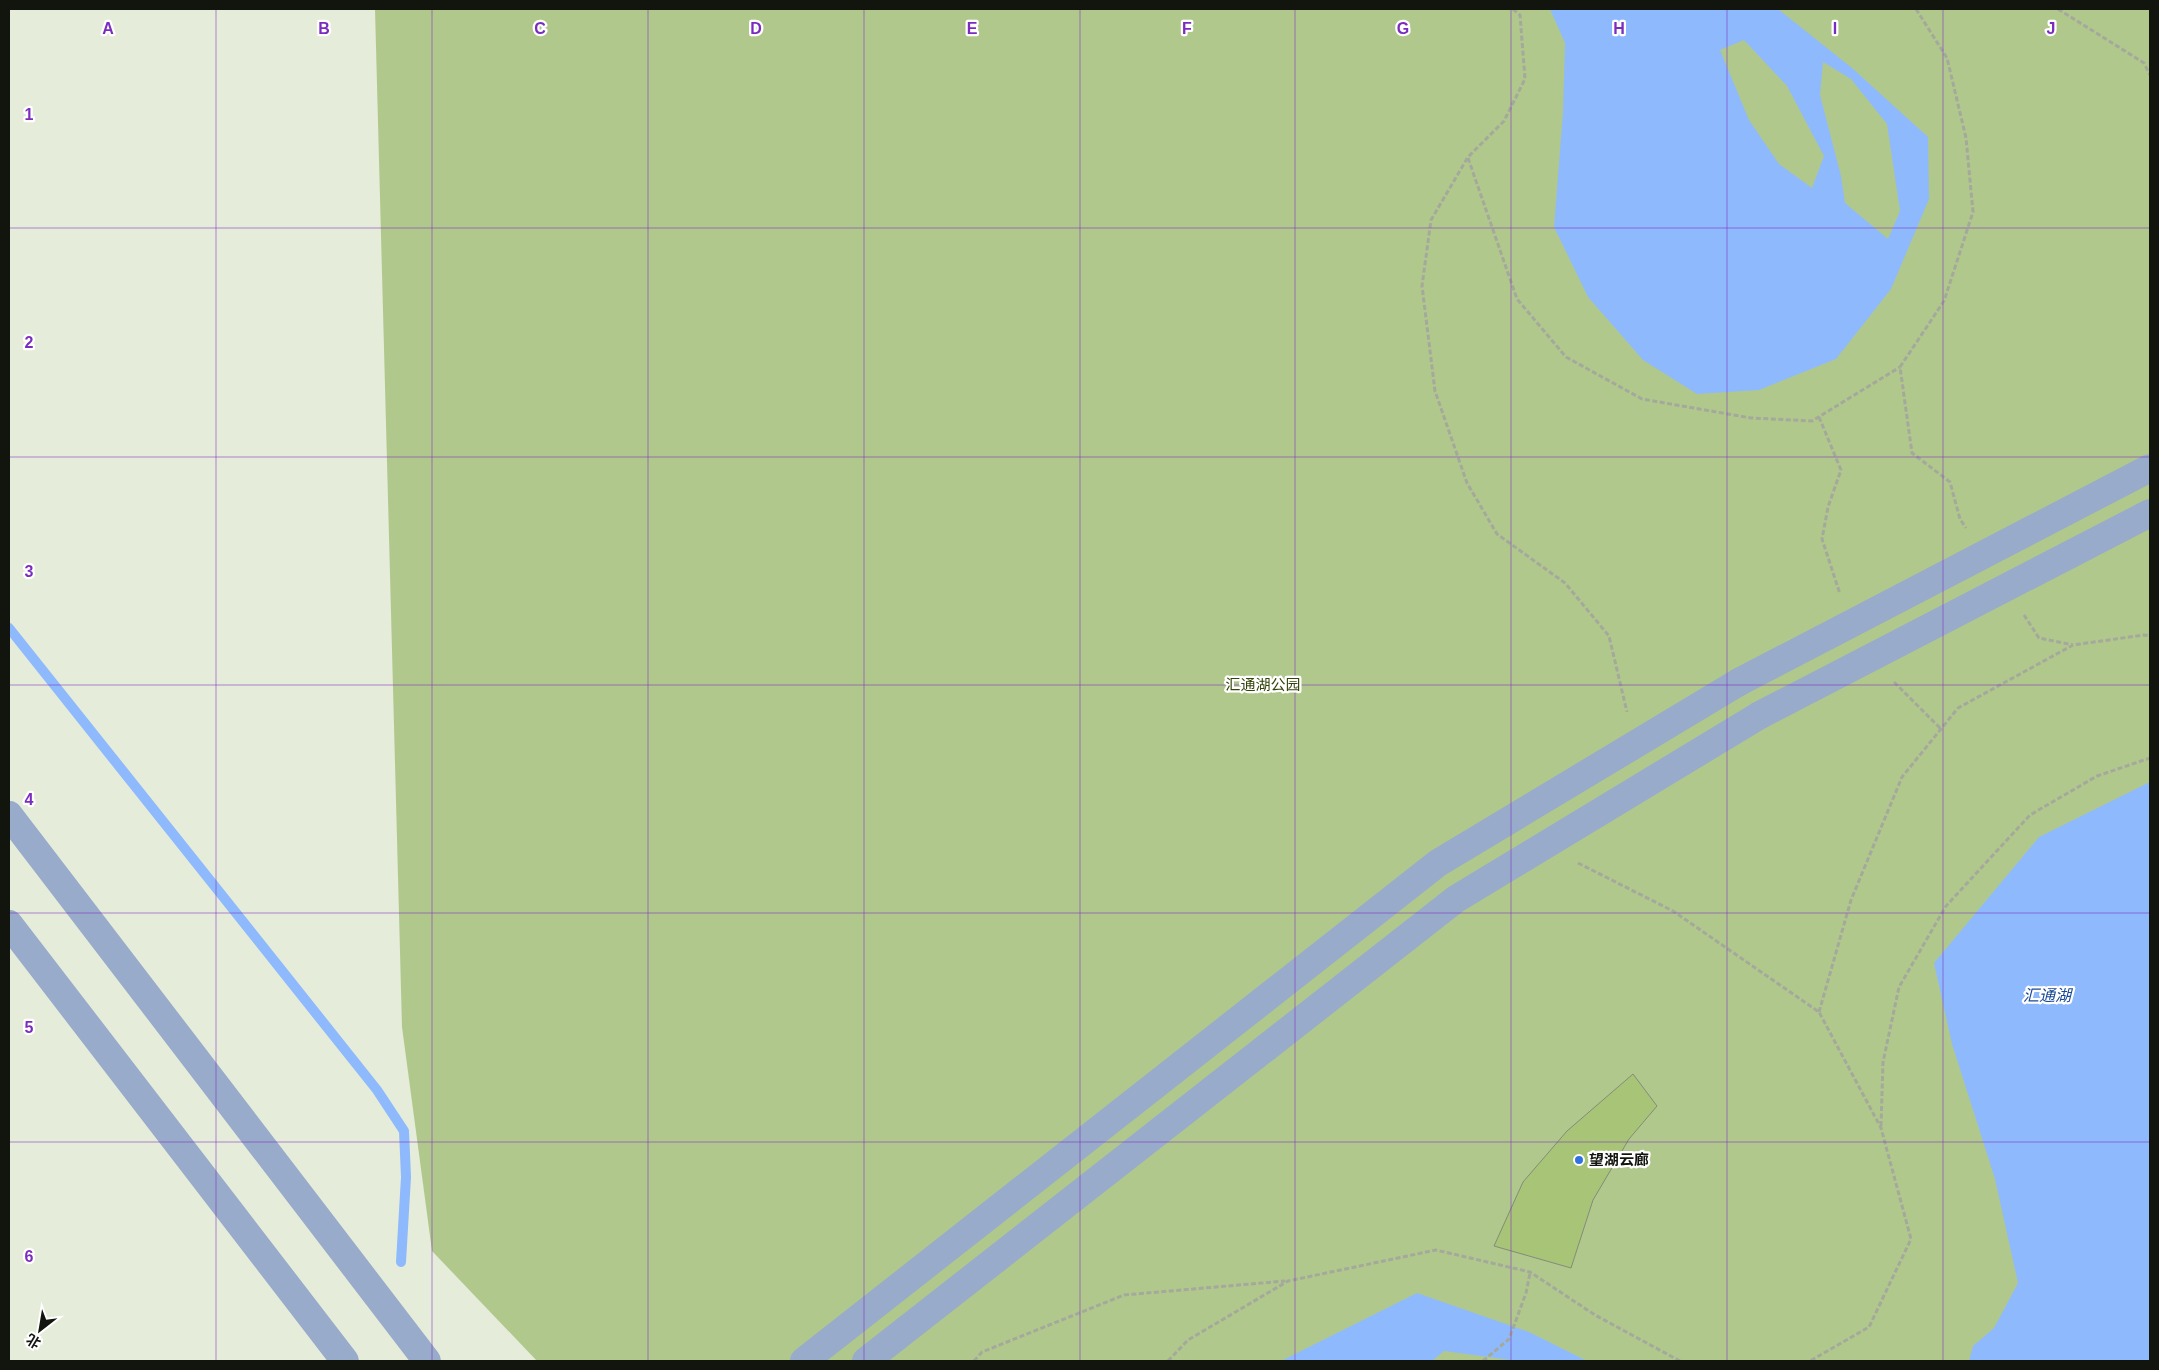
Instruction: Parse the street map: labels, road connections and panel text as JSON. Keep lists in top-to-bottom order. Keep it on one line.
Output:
{"water":["汇通湖"],"parks":["汇通湖公园"],"places":["望湖云廊"],"north":"bottom left","grid":{"columns":["A","B","C","D","E","F","G","H","I","J"],"rows":["1","2","3","4","5","6"]}}
